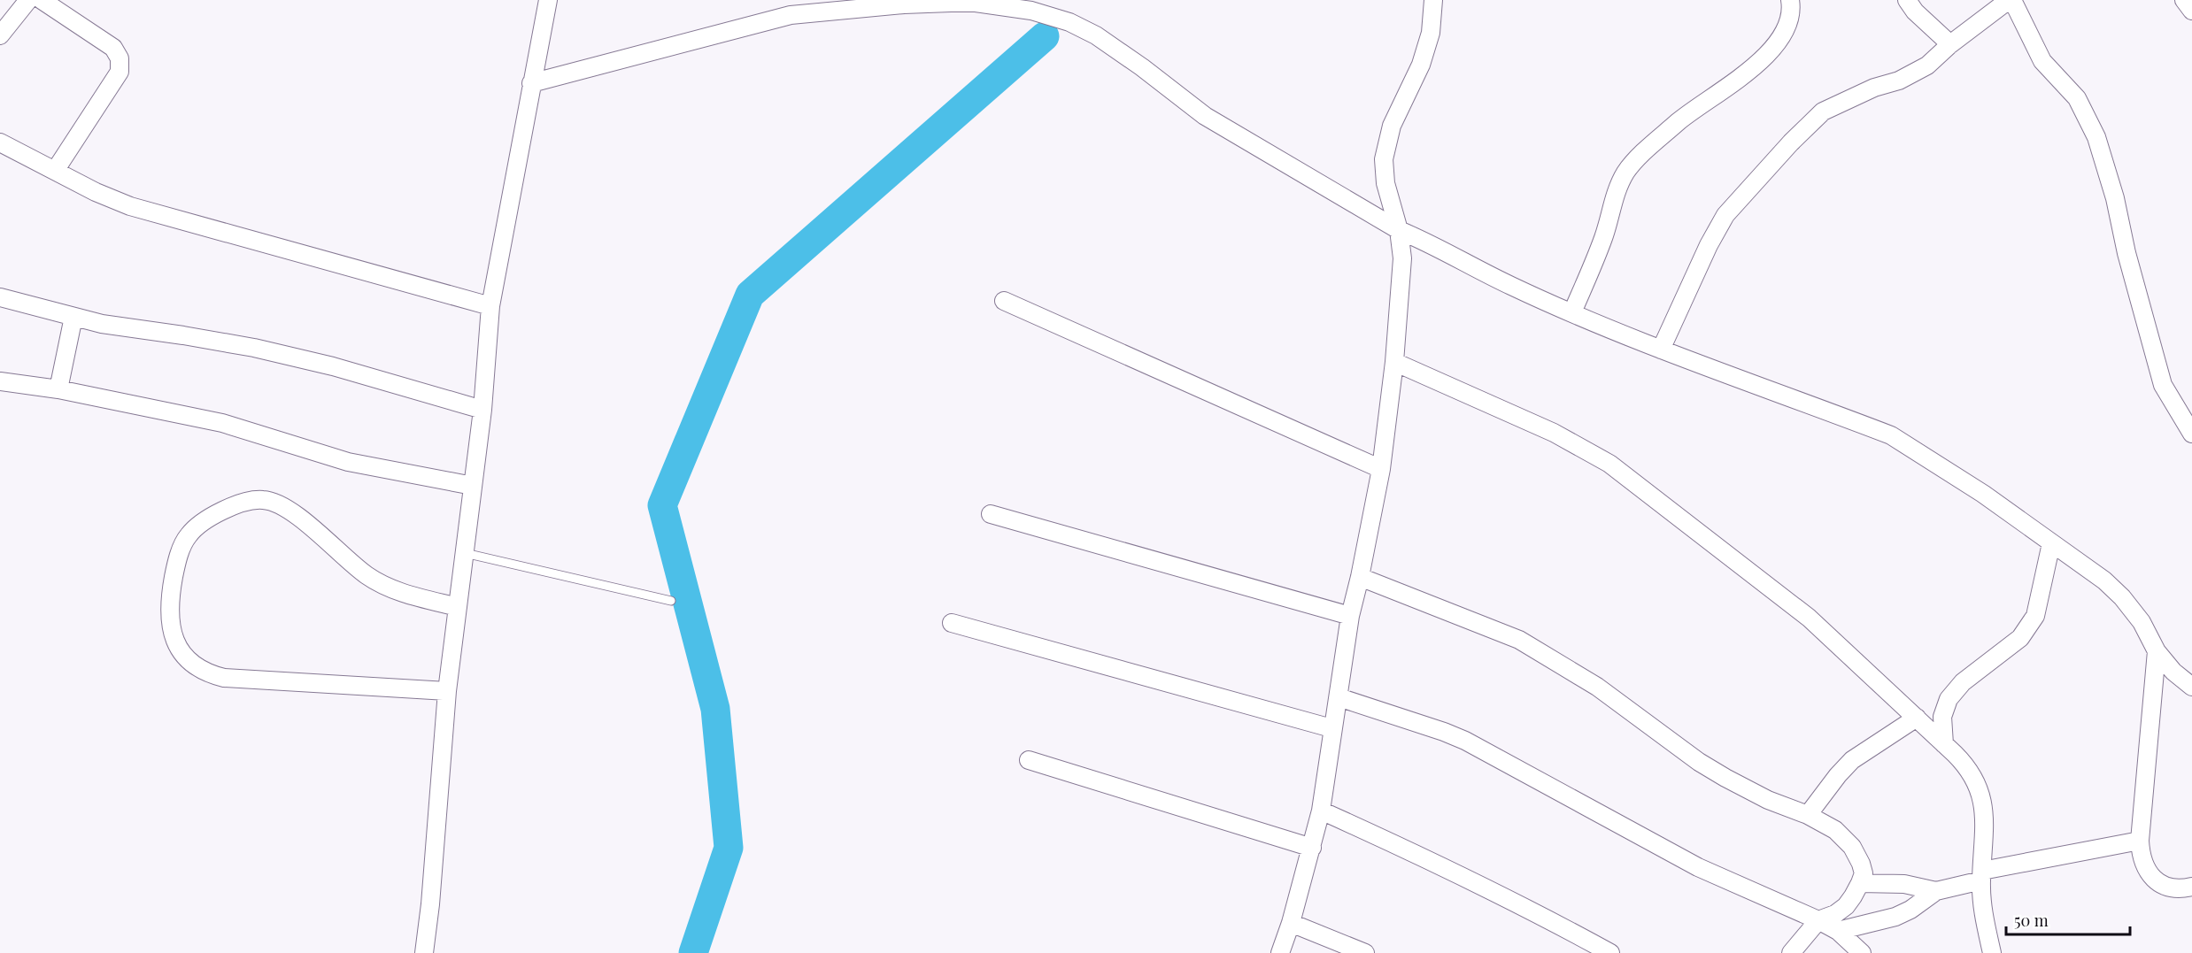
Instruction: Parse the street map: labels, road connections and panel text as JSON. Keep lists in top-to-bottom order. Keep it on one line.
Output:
{"scale_bar":"50 m"}
